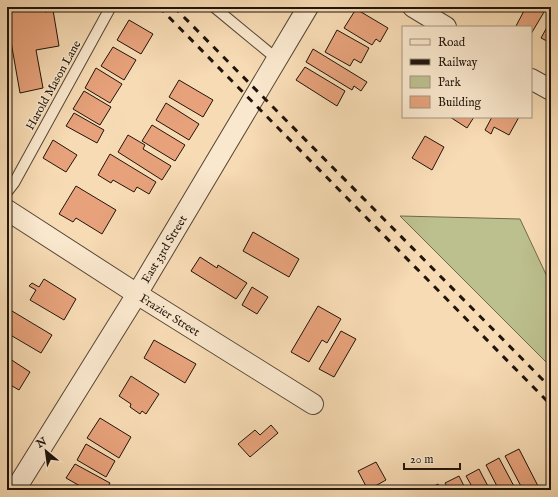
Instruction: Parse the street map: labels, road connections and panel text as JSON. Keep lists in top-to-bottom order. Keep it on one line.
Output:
{"streets":{"street":["East 33rd Street","Frazier Street"],"lane":["Harold Mason Lane"]},"crossings":[["East 33rd Street","Frazier Street"]],"legend":["Road","Railway","Park","Building"],"scale_bar":"20 m","north":"top left"}
